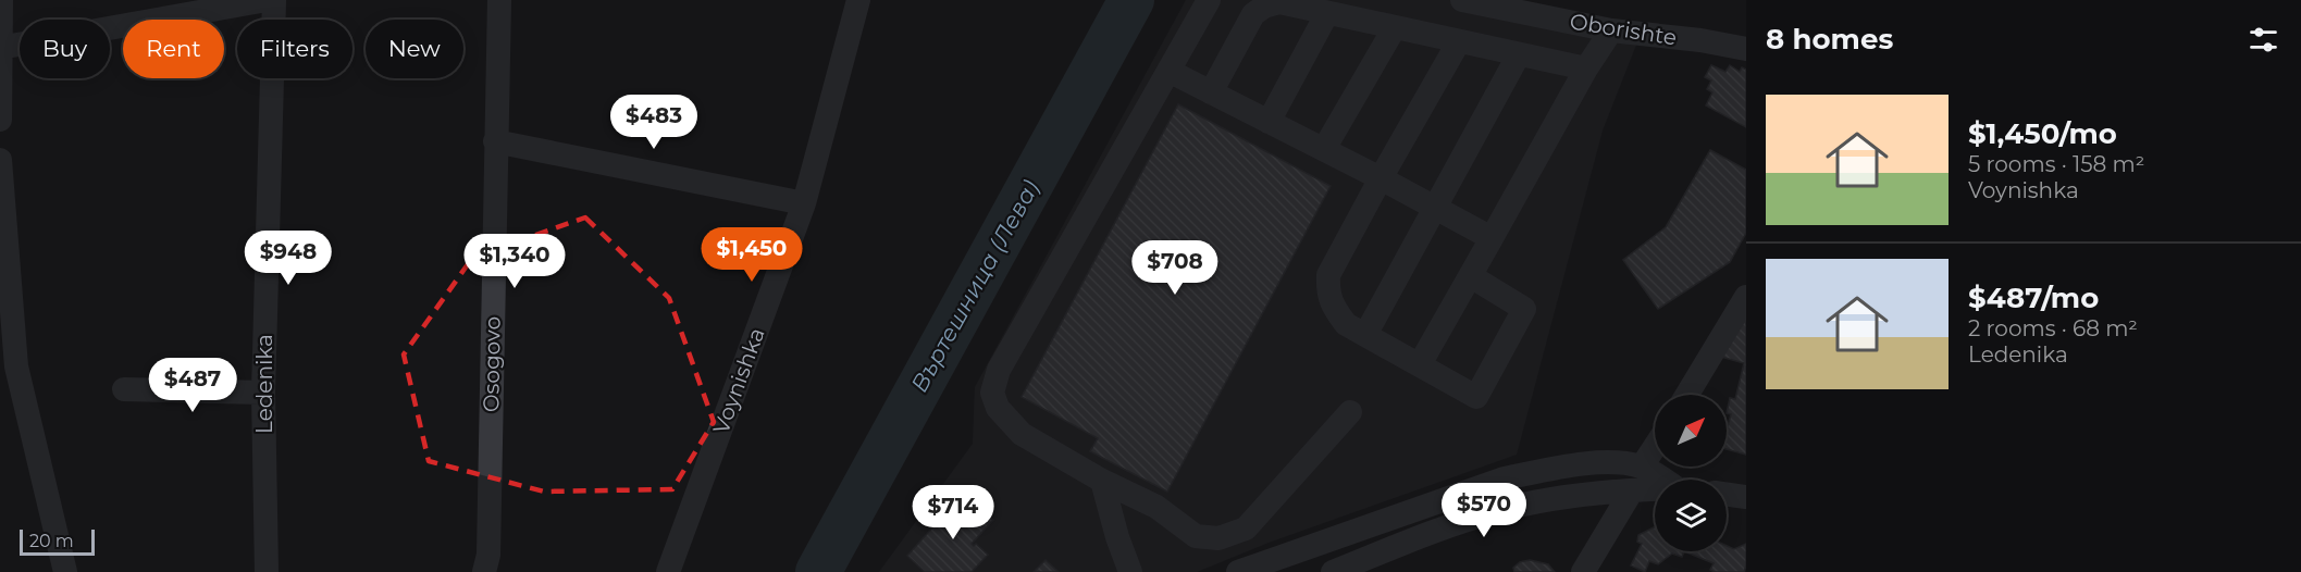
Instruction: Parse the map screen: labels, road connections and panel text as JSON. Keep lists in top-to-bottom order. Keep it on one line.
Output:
{"streets":{"street":["Oborishte","Osogovo","Voynishka","Ledenika"]},"water":["Въртешница (Лева)"],"scale_bar":"20 m","north":"top right","page":{"heading":"8 homes","chip":["Buy","Rent","Filters","New"],"list":[{"name":"$1,450/mo","note":"5 rooms · 158 m² · Voynishka"},{"name":"$487/mo","note":"2 rooms · 68 m² · Ledenika"}],"price":["$483","$1,450","$948","$1,340","$708","$487","$570","$714"],"scale":"20 m"}}
